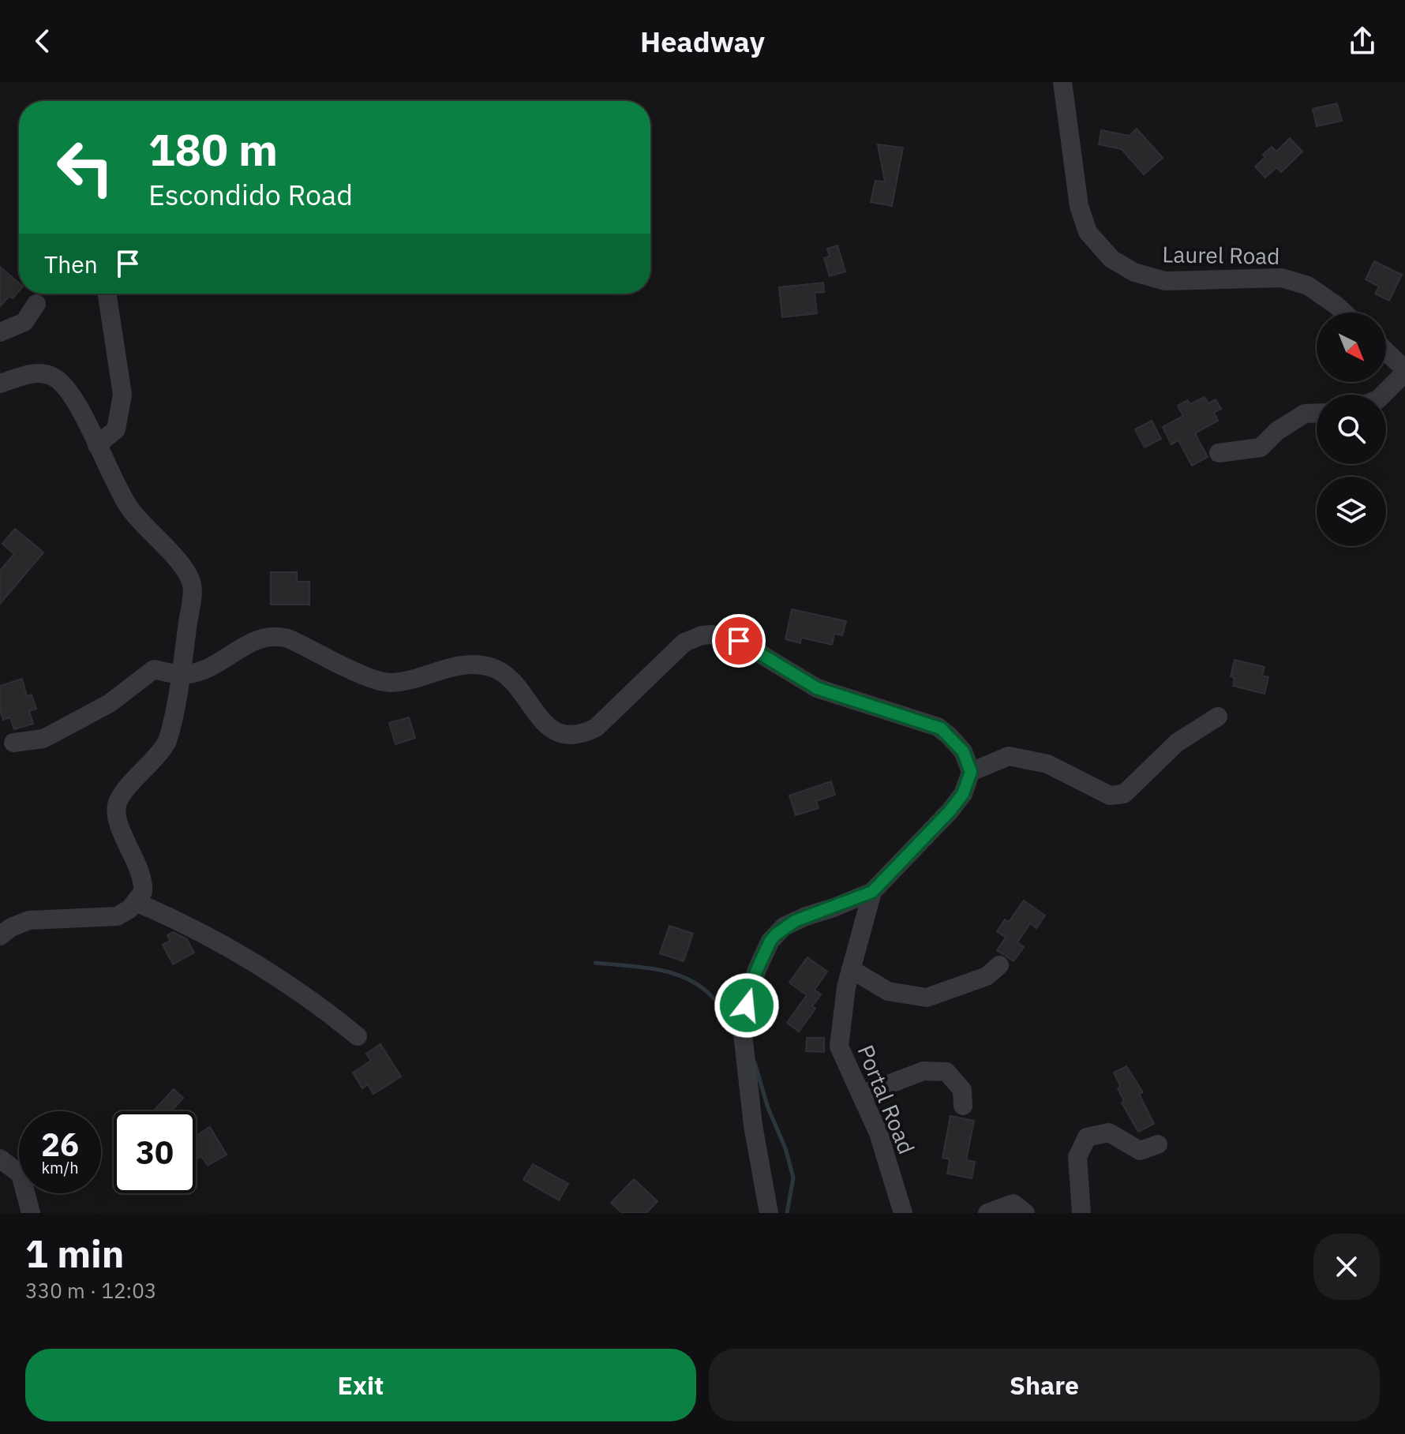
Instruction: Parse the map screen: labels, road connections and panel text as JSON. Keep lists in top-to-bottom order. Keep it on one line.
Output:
{"streets":{"street":["Laurel Road","Portal Road"]},"north":"bottom right","page":{"header":"Headway","turn":["180 m","Escondido Road"],"then":"Then","speed":"26 km/h","limit":"30","heading":["1 min","330 m · 12:03"],"buttons":["Exit","Share"]}}
